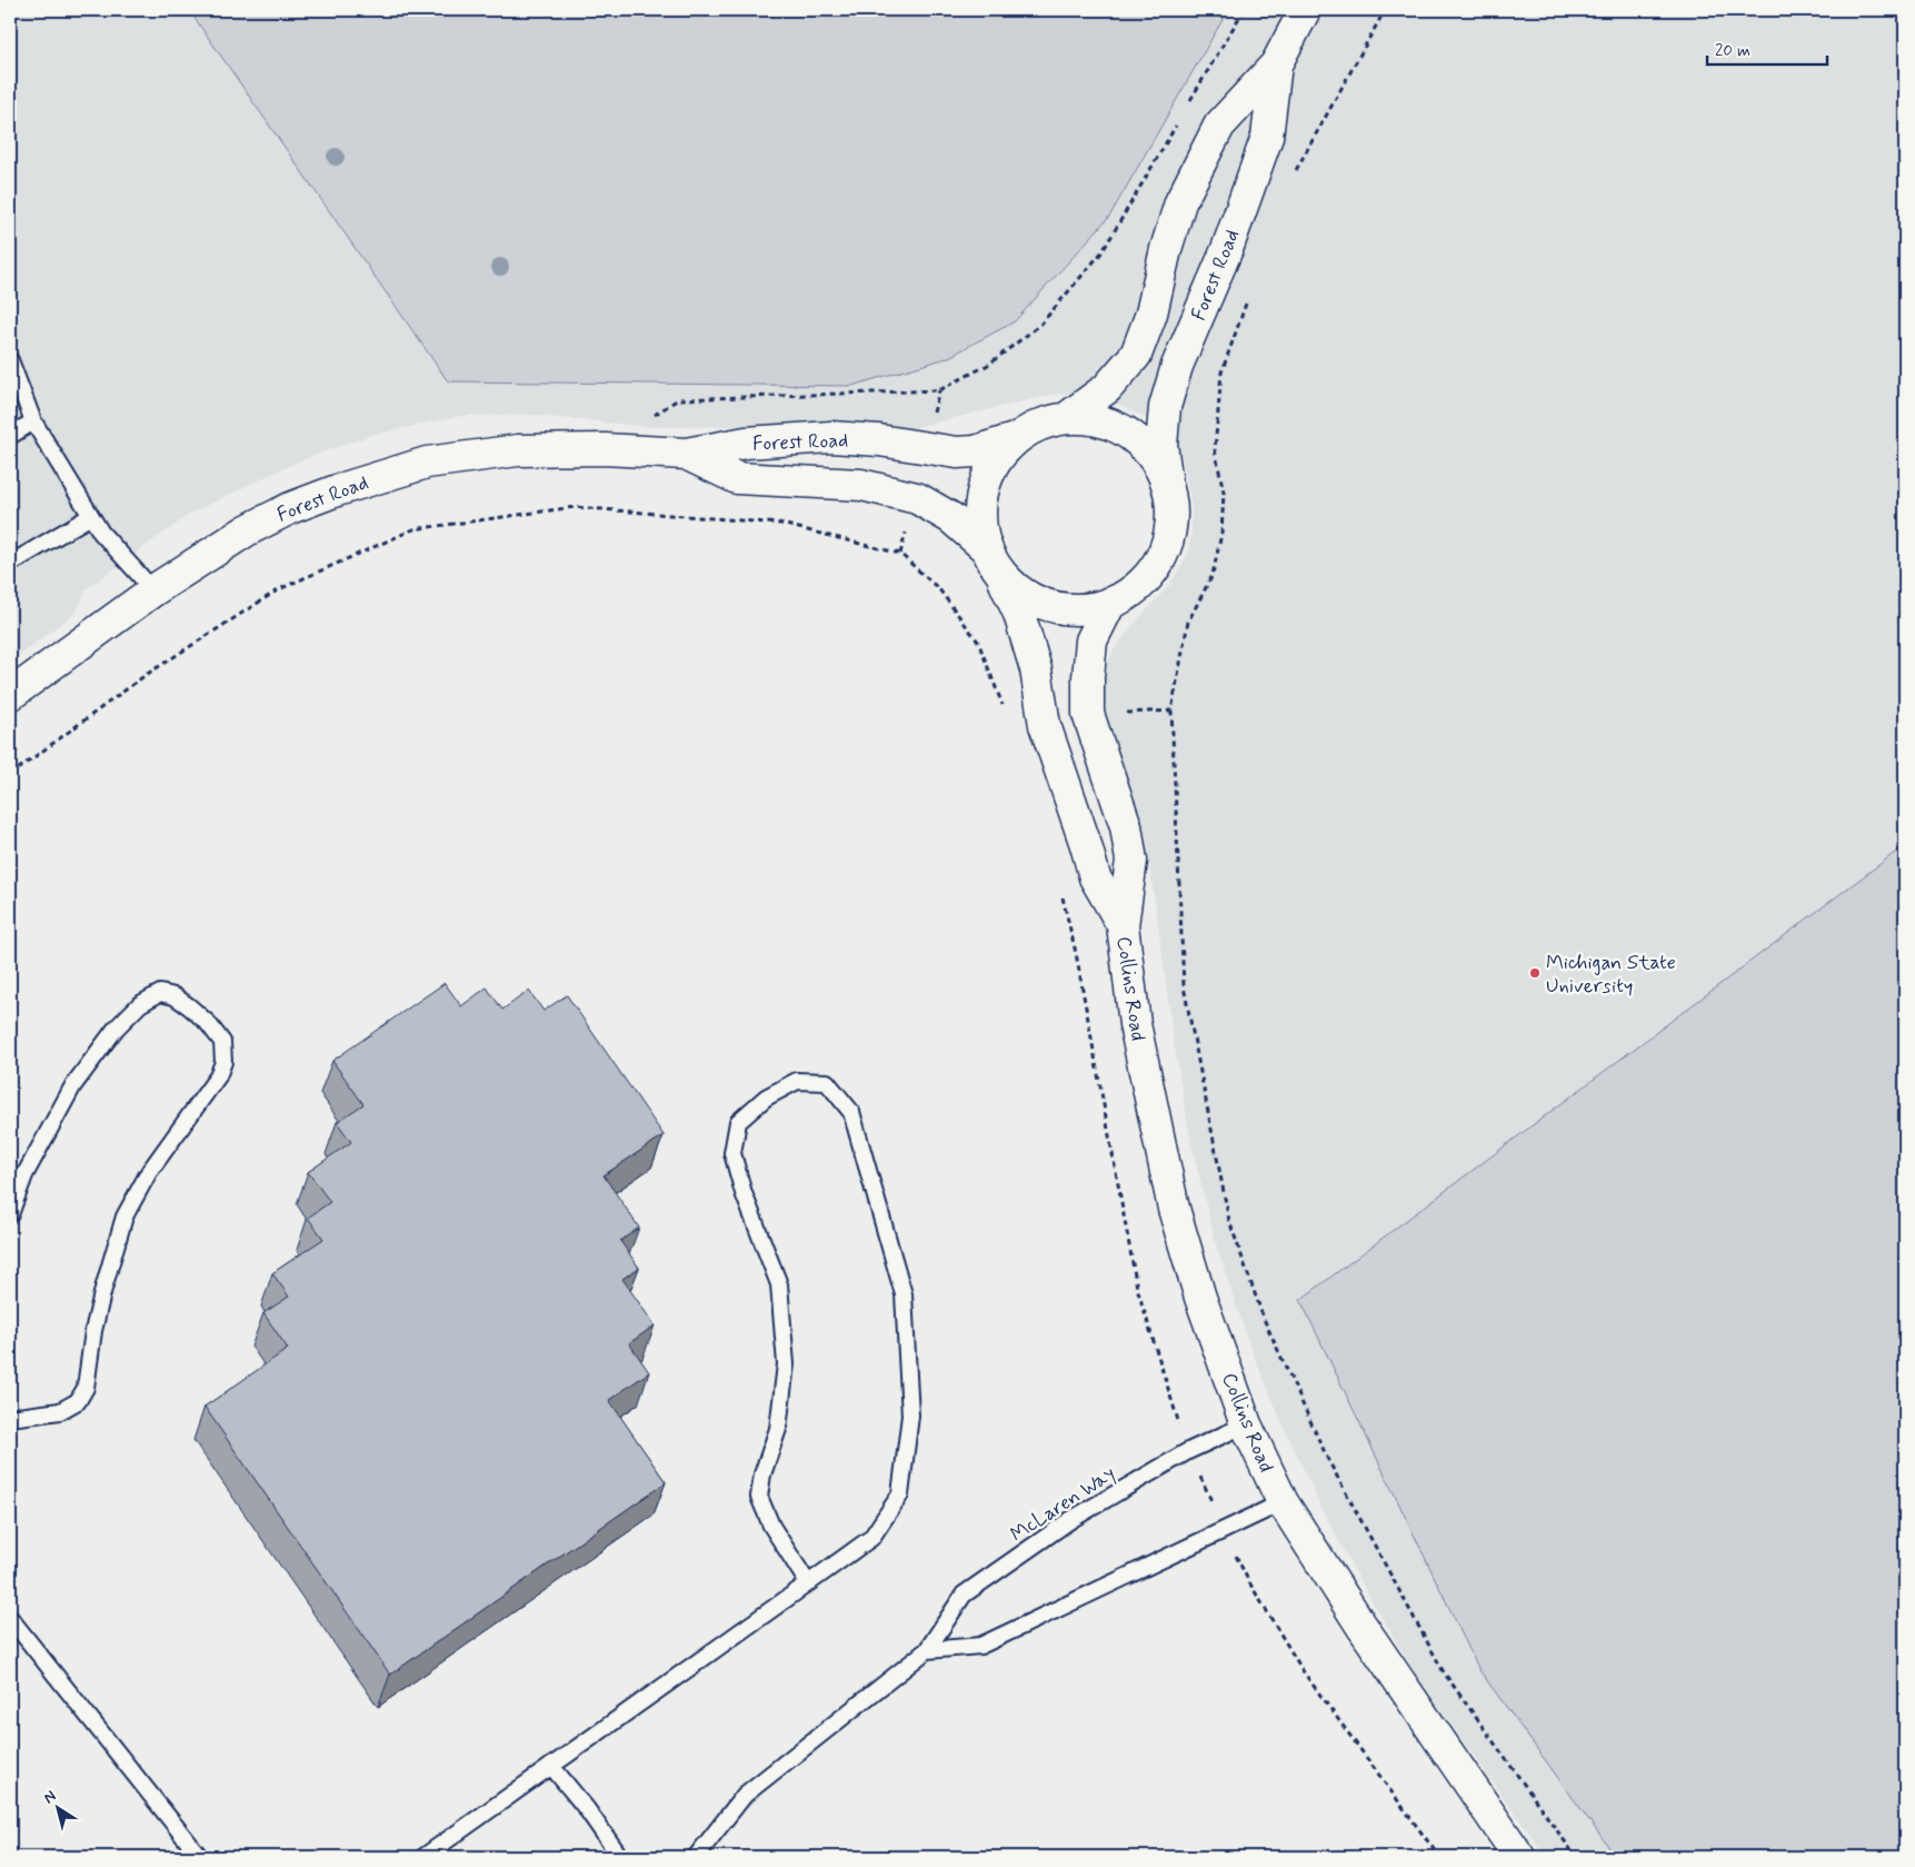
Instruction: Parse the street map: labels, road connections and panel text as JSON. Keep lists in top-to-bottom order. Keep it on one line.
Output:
{"streets":{"street":["Forest Road","Collins Road"],"lane":["McLaren Way"]},"crossings":[["Forest Road","Collins Road"],["Collins Road","McLaren Way"]],"places":["Michigan State University"],"scale_bar":"20 m","north":"top left"}
